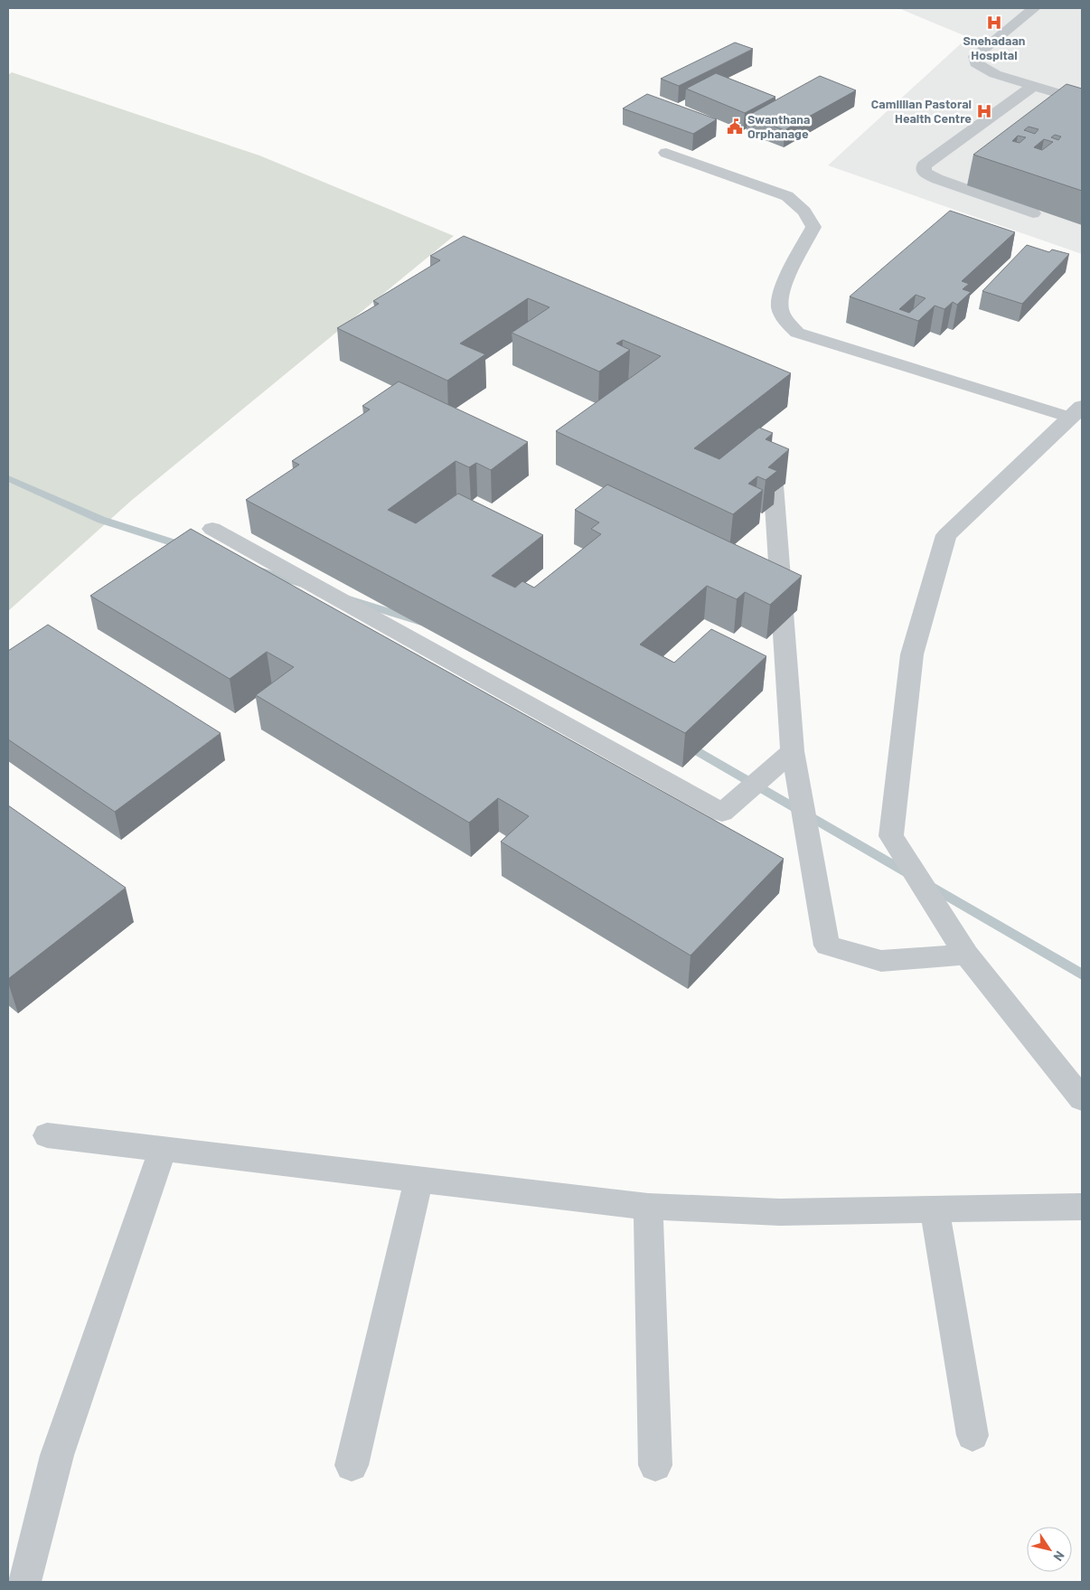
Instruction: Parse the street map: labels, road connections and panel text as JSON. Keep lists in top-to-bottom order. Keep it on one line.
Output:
{"places":{"hospital":["Snehadaan Hospital","Camillian Pastoral Health Centre"],"public building":["Swanthana Orphanage"]},"north":"bottom right"}
